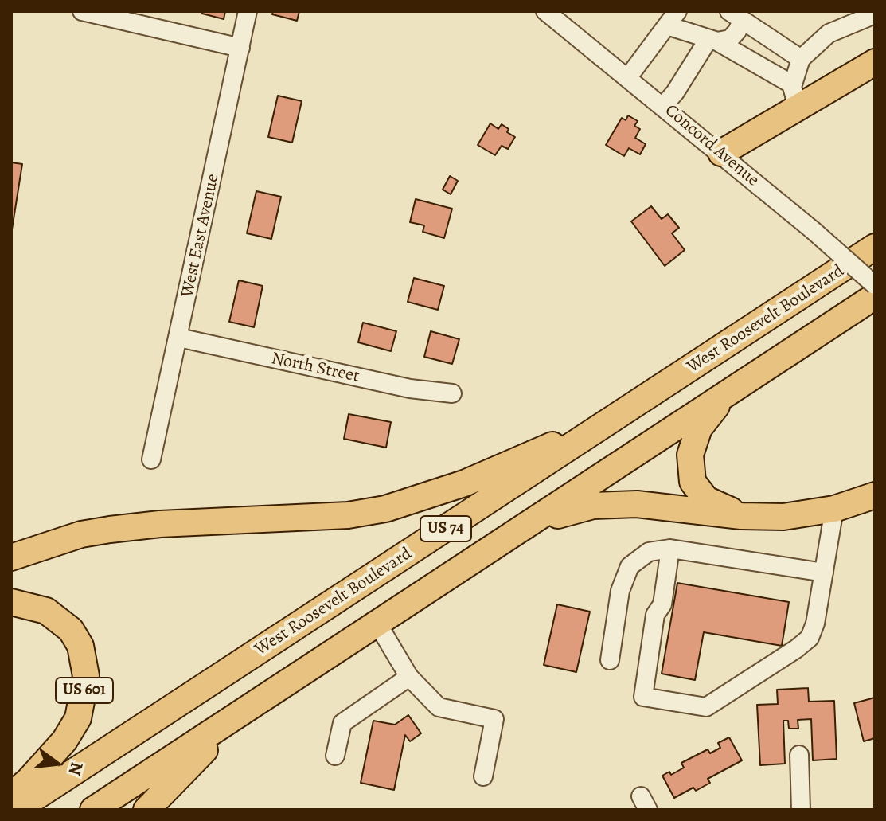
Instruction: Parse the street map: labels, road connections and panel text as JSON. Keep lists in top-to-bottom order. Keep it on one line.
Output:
{"streets":{"highway":["West Roosevelt Boulevard","US 74","US 601"],"street":["Concord Avenue","West East Avenue","North Street"]},"crossings":[["West East Avenue","North Street"]],"north":"right"}
